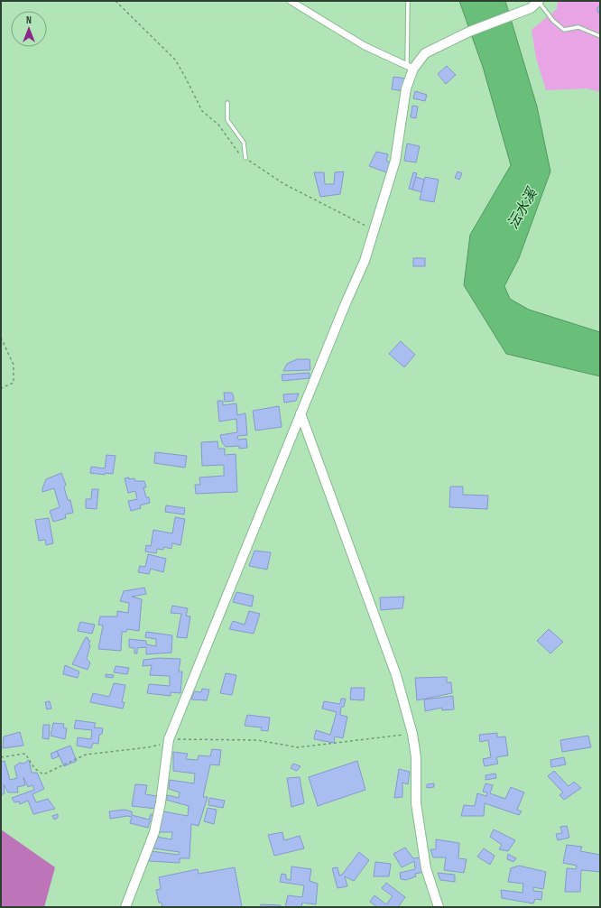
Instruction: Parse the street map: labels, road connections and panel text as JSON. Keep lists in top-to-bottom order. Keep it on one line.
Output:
{"water":["沄水溪"],"north":"top"}
